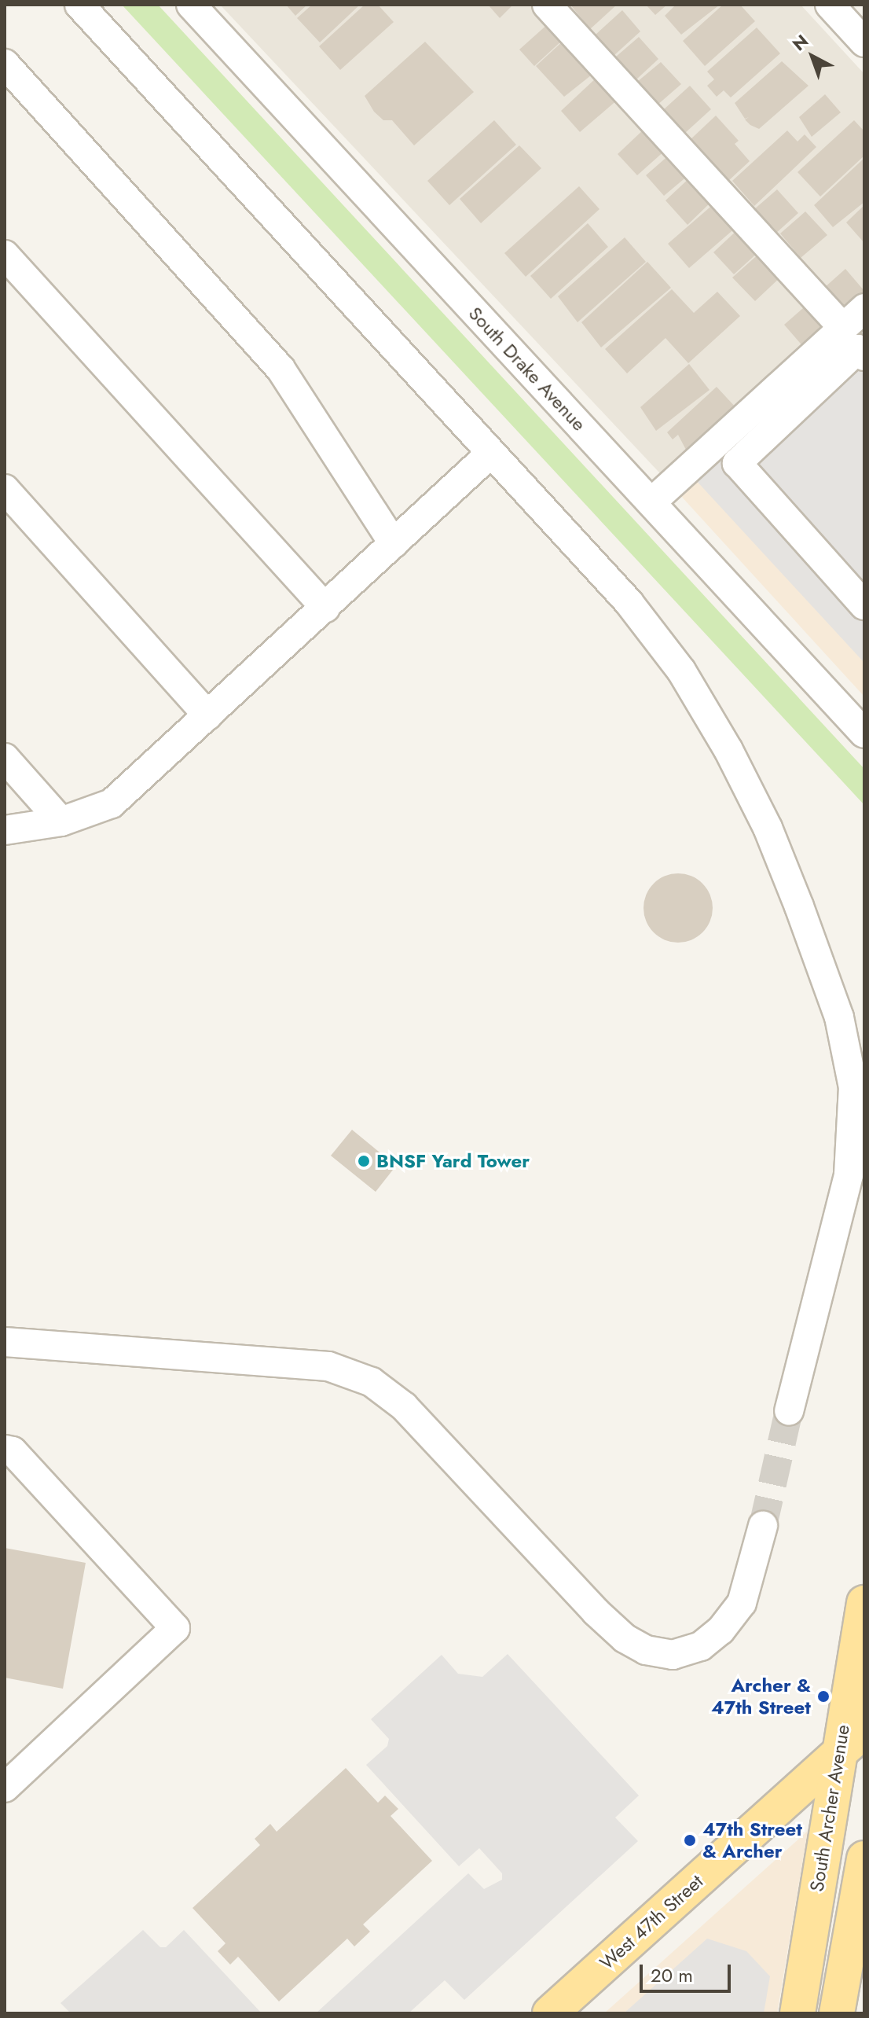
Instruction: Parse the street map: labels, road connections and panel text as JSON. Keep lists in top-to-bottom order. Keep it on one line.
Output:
{"streets":{"main road":["South Archer Avenue","West 47th Street"],"street":["South Drake Avenue"]},"crossings":[["South Archer Avenue","West 47th Street"]],"places":["BNSF Yard Tower","Archer & 47th Street","47th Street & Archer"],"scale_bar":"20 m","north":"top left"}
